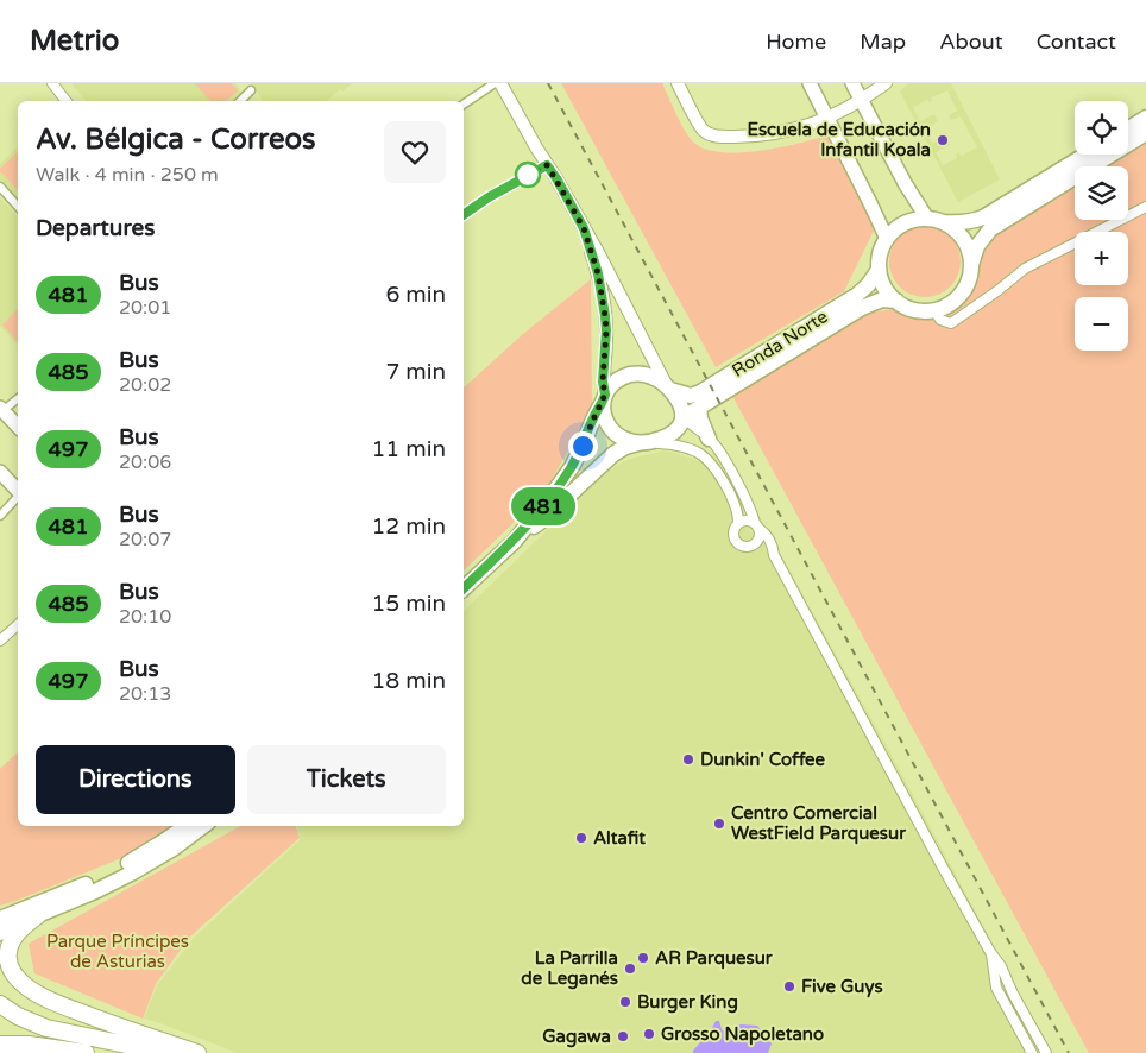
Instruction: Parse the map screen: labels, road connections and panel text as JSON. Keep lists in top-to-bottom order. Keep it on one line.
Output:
{"streets":{"main road":["Ronda Norte"]},"parks":["Parque Príncipes de Asturias"],"places":["Escuela de Educación Infantil Koala","Dunkin' Coffee","Centro Comercial WestField Parquesur","Altafit","AR Parquesur","La Parrilla de Leganés","Five Guys","Burger King","Grosso Napoletano","Gagawa"],"lines":["bus line 481"],"page":{"header":"Metrio","nav":["Home","Map","About","Contact"],"on_map":"481","map_buttons":["+","−"],"heading":[["Av. Bélgica - Correos","Walk · 4 min · 250 m"],"Departures"],"list":[{"mark":"481","name":"Bus","note":"20:01","value":"6 min"},{"mark":"485","name":"Bus","note":"20:02","value":"7 min"},{"mark":"497","name":"Bus","note":"20:06","value":"11 min"},{"mark":"481","name":"Bus","note":"20:07","value":"12 min"},{"mark":"485","name":"Bus","note":"20:10","value":"15 min"},{"mark":"497","name":"Bus","note":"20:13","value":"18 min"}],"buttons":["Directions","Tickets"]}}
